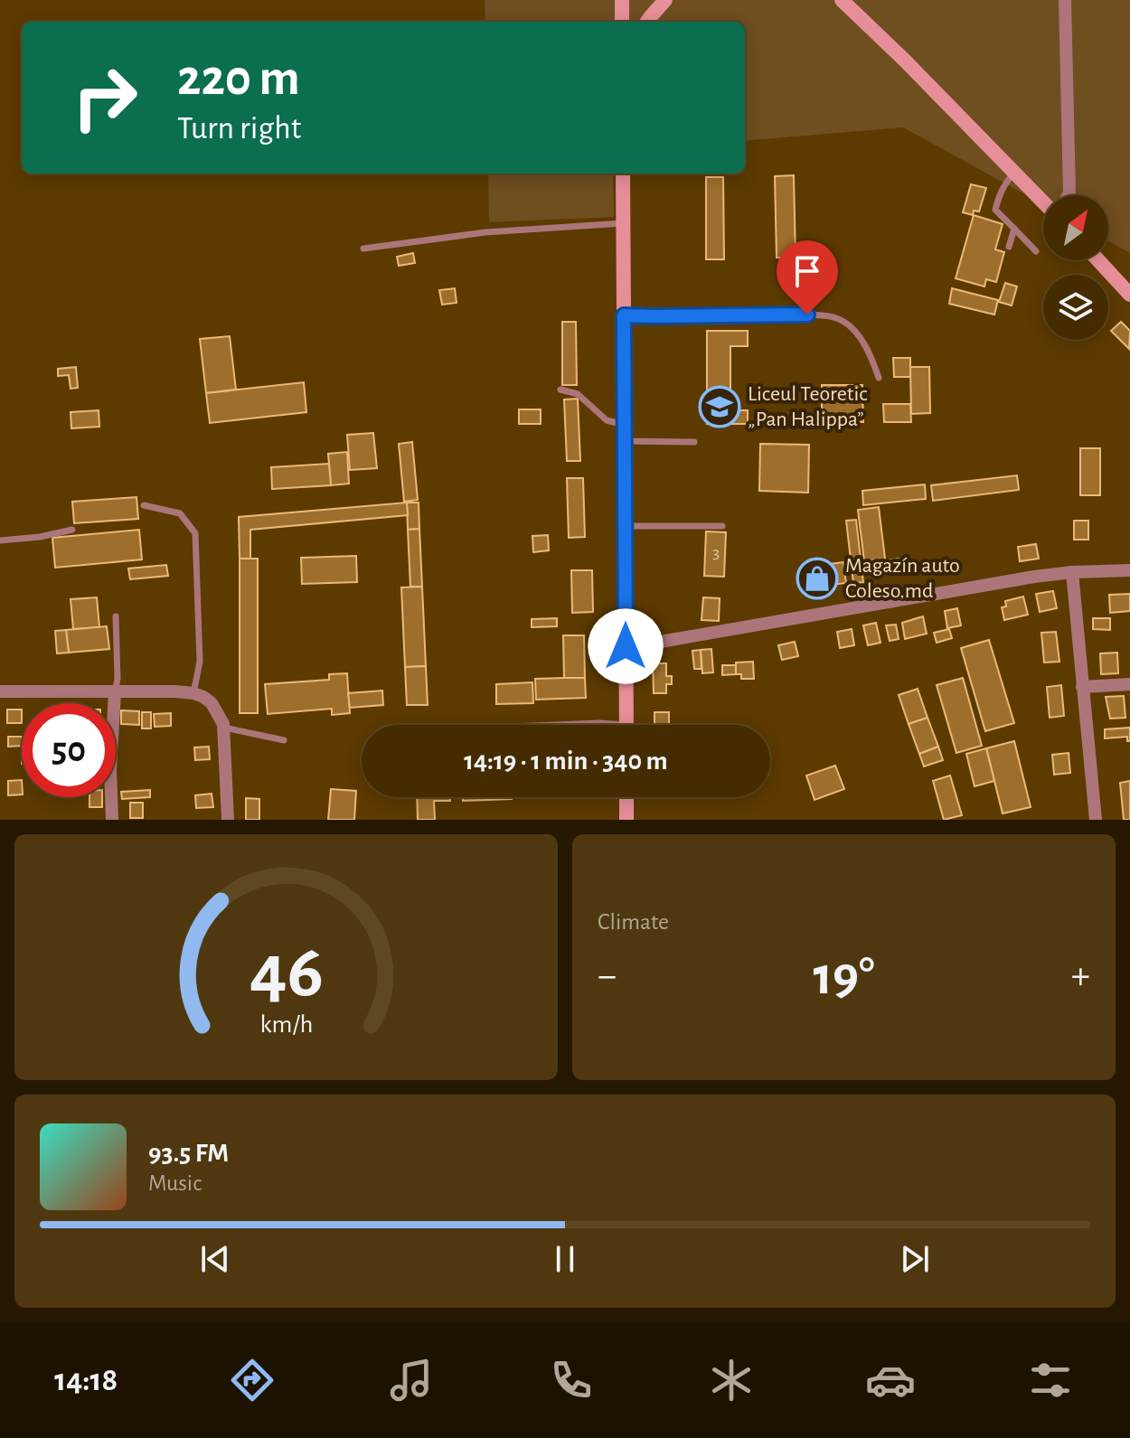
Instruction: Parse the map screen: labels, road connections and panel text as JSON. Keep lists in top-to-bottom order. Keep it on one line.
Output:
{"places":{"school or university":["Liceul Teoretic „Pan Halippa”"],"shop":["Magazín auto Coleso.md"]},"house_numbers":["3"],"north":"top right","page":{"turn":["220 m","Turn right"],"limit":"50","trip":"14:19 · 1 min · 340 m","tile":"Climate","heat":["−","19°","+"],"song":["93.5 FM","Music"],"tabs":"14:18","gauge":["46","km/h"]}}
